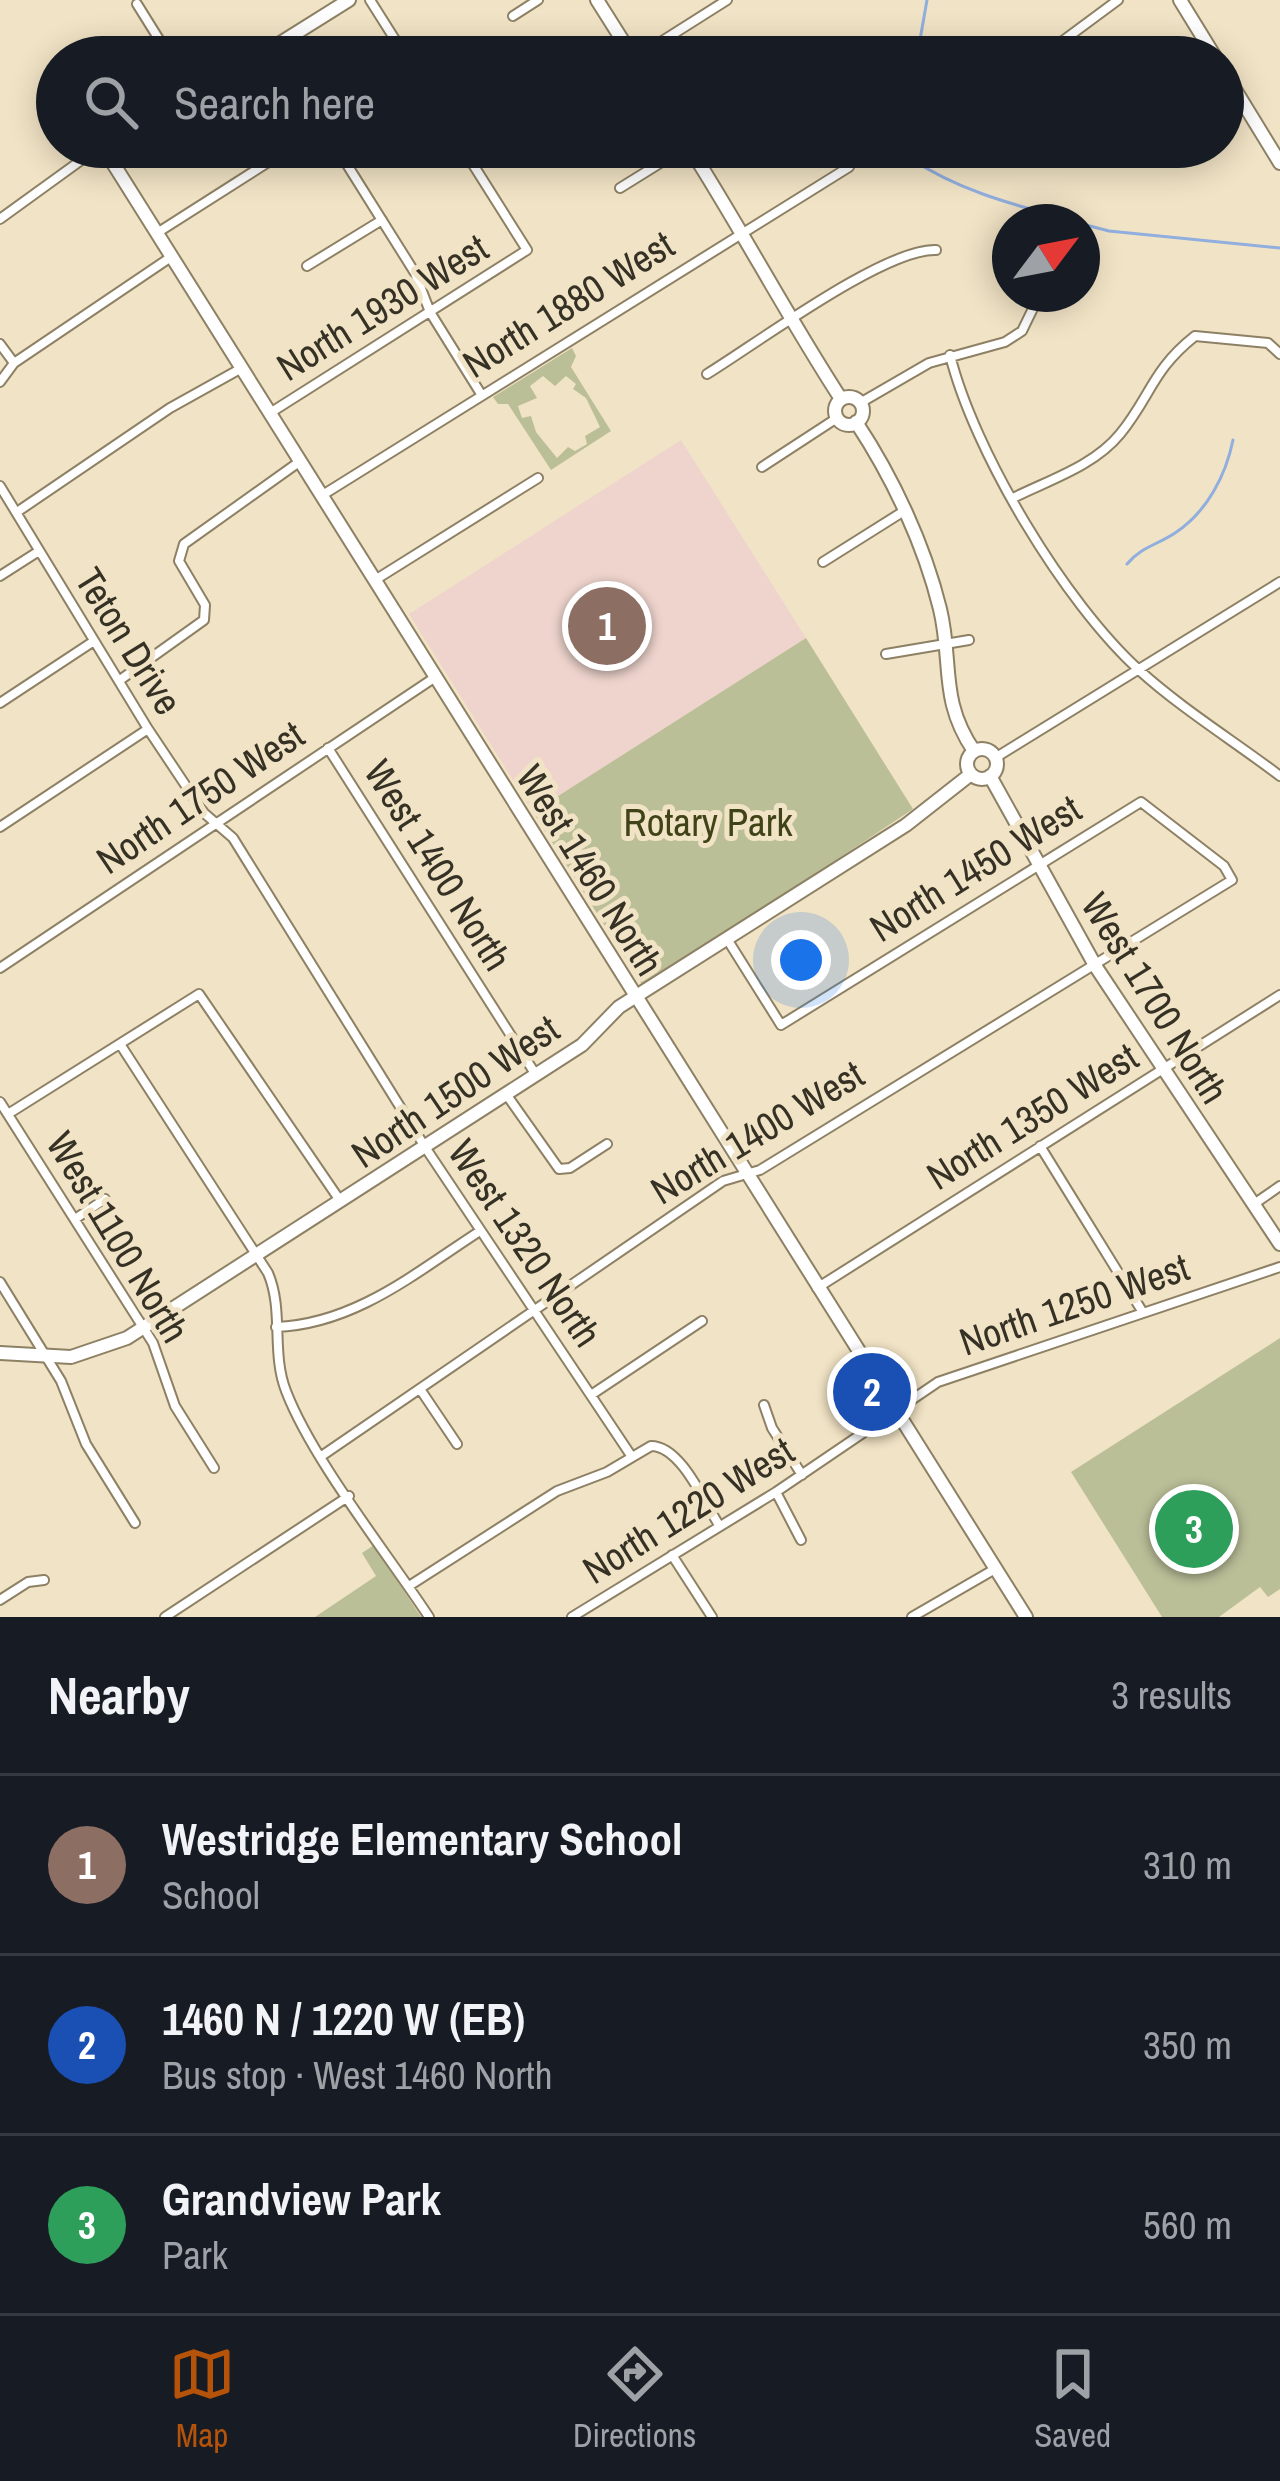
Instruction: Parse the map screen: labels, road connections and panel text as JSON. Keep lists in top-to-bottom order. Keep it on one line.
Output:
{"streets":{"street":["North 1880 West","North 1930 West","Teton Drive","North 1750 West","West 1400 North","North 1450 West","West 1460 North","West 1700 North","North 1500 West","North 1350 West","North 1400 West","West 1100 North","West 1320 North","North 1250 West","North 1220 West"]},"crossings":[["North 1880 West","West 1460 North"],["North 1930 West","West 1460 North"],["Teton Drive","North 1750 West"],["Teton Drive","West 1320 North"],["North 1750 West","West 1400 North"],["North 1750 West","West 1460 North"],["North 1750 West","West 1320 North"],["West 1400 North","North 1500 West"],["North 1450 West","West 1700 North"],["North 1450 West","North 1500 West"],["North 1450 West","North 1400 West"],["West 1460 North","North 1500 West"],["West 1460 North","North 1350 West"],["West 1460 North","North 1400 West"],["West 1460 North","North 1250 West"],["West 1460 North","North 1220 West"],["West 1700 North","North 1500 West"],["West 1700 North","North 1350 West"],["West 1700 North","North 1400 West"],["North 1500 West","West 1100 North"],["North 1500 West","West 1320 North"],["North 1400 West","West 1320 North"],["North 1250 West","North 1220 West"]],"parks":["Rotary Park"],"north":"top right","page":{"search":"Search here","pins":["1","2","3"],"heading":["Nearby","3 results"],"list":[{"mark":"1","name":"Westridge Elementary School","note":"School","value":"310 m"},{"mark":"2","name":"1460 N / 1220 W (EB)","note":"Bus stop · West 1460 North","value":"350 m"},{"mark":"3","name":"Grandview Park","note":"Park","value":"560 m"}],"nav":["Map","Directions","Saved"]}}
